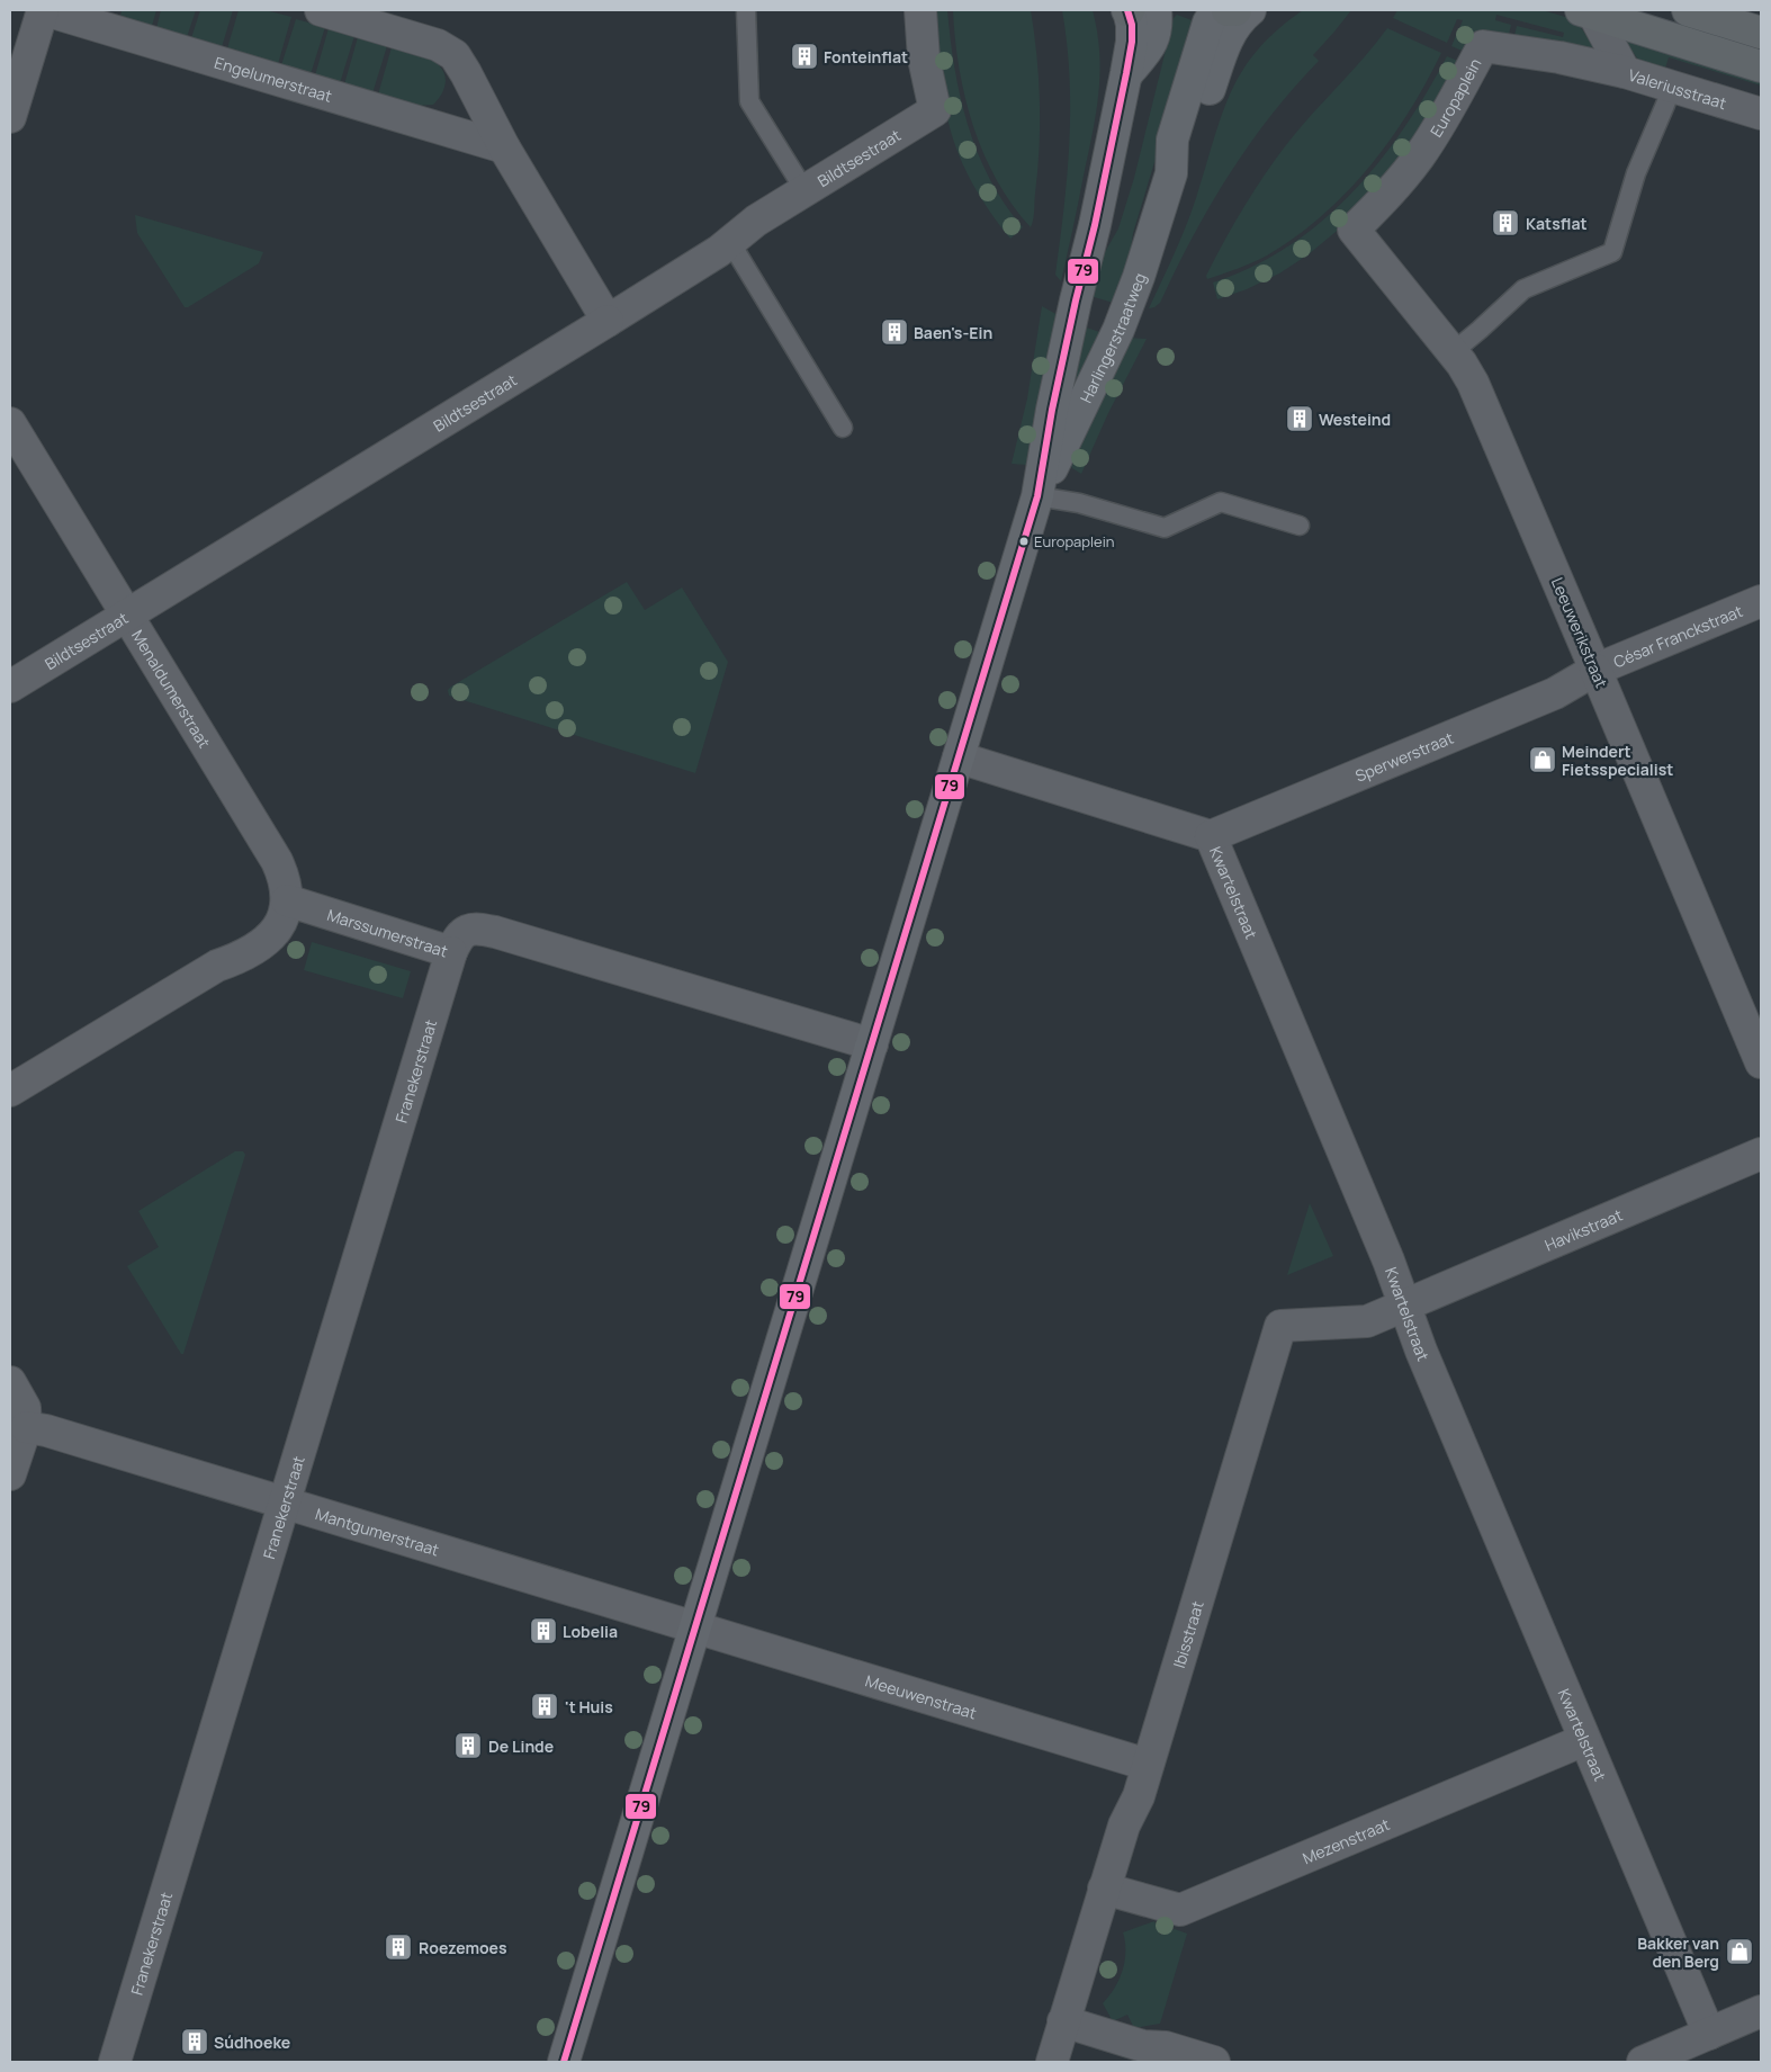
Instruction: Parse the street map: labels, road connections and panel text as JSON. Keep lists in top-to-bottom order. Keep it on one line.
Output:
{"streets":{"main road":["Valeriusstraat","Harlingerstraatweg"],"street":["Engelumerstraat","Europaplein","Bildtsestraat","Leeuwerikstraat","César Franckstraat","Menaldumerstraat","Sperwerstraat","Kwartelstraat","Marssumerstraat","Franekerstraat","Havikstraat","Mantgumerstraat","Ibisstraat","Meeuwenstraat","Mezenstraat"]},"crossings":[["Valeriusstraat","Europaplein"],["Europaplein","Leeuwerikstraat"],["Bildtsestraat","Menaldumerstraat"],["Harlingerstraatweg","Kwartelstraat"],["Harlingerstraatweg","Marssumerstraat"],["Harlingerstraatweg","Mantgumerstraat"],["Harlingerstraatweg","Meeuwenstraat"],["Leeuwerikstraat","César Franckstraat"],["Leeuwerikstraat","Sperwerstraat"],["César Franckstraat","Sperwerstraat"],["Menaldumerstraat","Marssumerstraat"],["Sperwerstraat","Kwartelstraat"],["Kwartelstraat","Havikstraat"],["Kwartelstraat","Ibisstraat"],["Kwartelstraat","Mezenstraat"],["Marssumerstraat","Franekerstraat"],["Franekerstraat","Mantgumerstraat"],["Havikstraat","Ibisstraat"],["Mantgumerstraat","Meeuwenstraat"],["Ibisstraat","Meeuwenstraat"],["Ibisstraat","Mezenstraat"]],"places":{"building":["Fonteinflat","Katsflat","Baen's-Ein","Westeind","Lobelia","'t Huis","De Linde","Roezemoes","Súdhoeke"],"other":["Europaplein"],"shop":["Meindert Fietsspecialist","Bakker van den Berg"]},"lines":["transit line 79"]}
